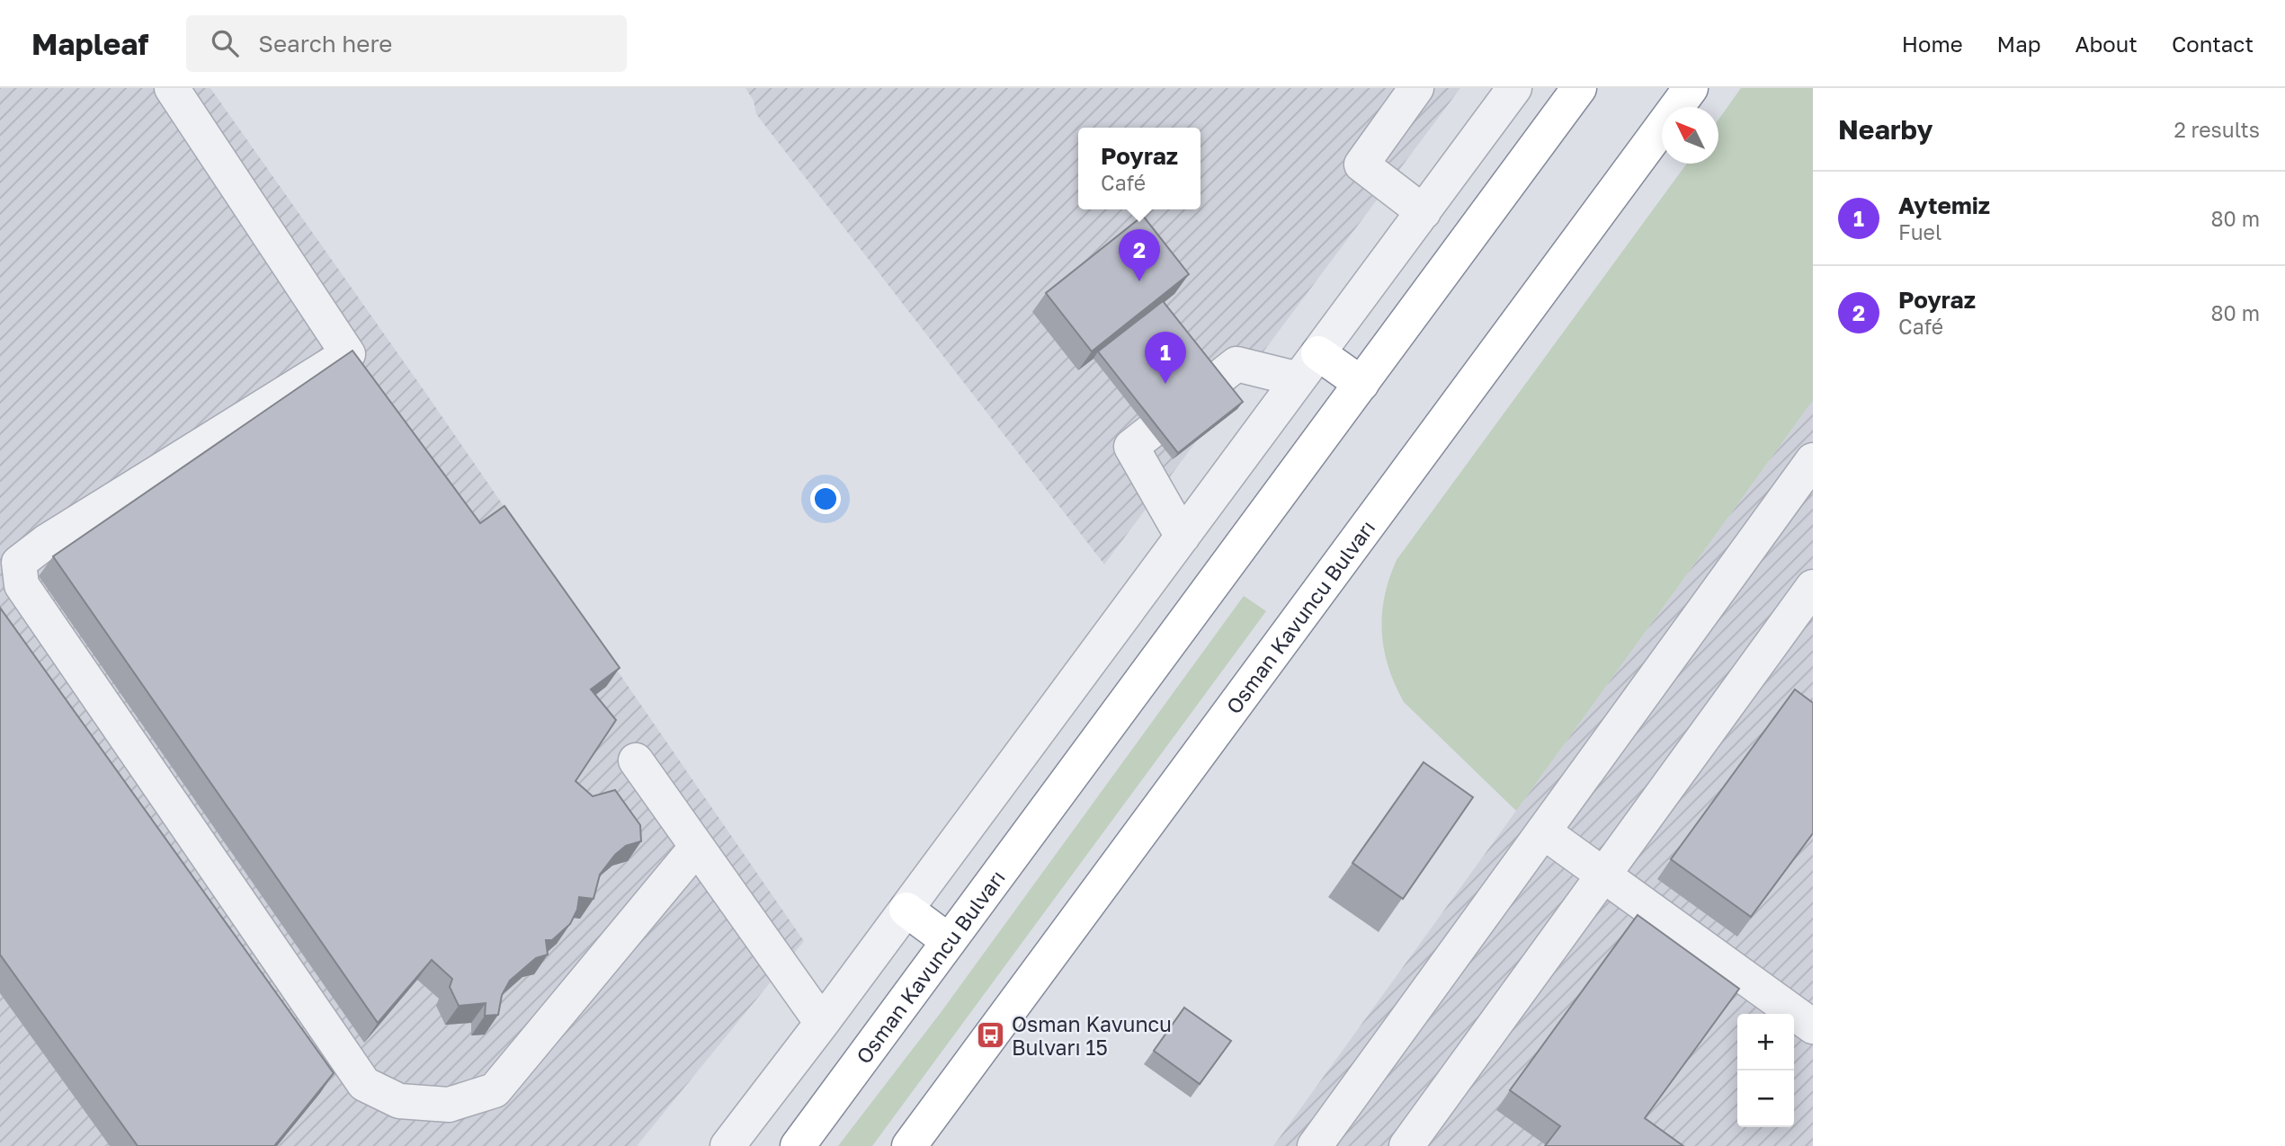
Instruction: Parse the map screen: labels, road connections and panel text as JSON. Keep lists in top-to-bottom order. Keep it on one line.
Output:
{"streets":{"highway":["Osman Kavuncu Bulvarı"]},"places":{"bus stop":["Osman Kavuncu Bulvarı 15"]},"north":"top left","page":{"header":"Mapleaf","search":"Search here","nav":["Home","Map","About","Contact"],"heading":["Nearby","2 results"],"popup":["Poyraz","Café"],"list":[{"mark":"1","name":"Aytemiz","note":"Fuel","value":"80 m"},{"mark":"2","name":"Poyraz","note":"Café","value":"80 m"}],"pins":["2","1"],"map_buttons":["+","−"]}}
